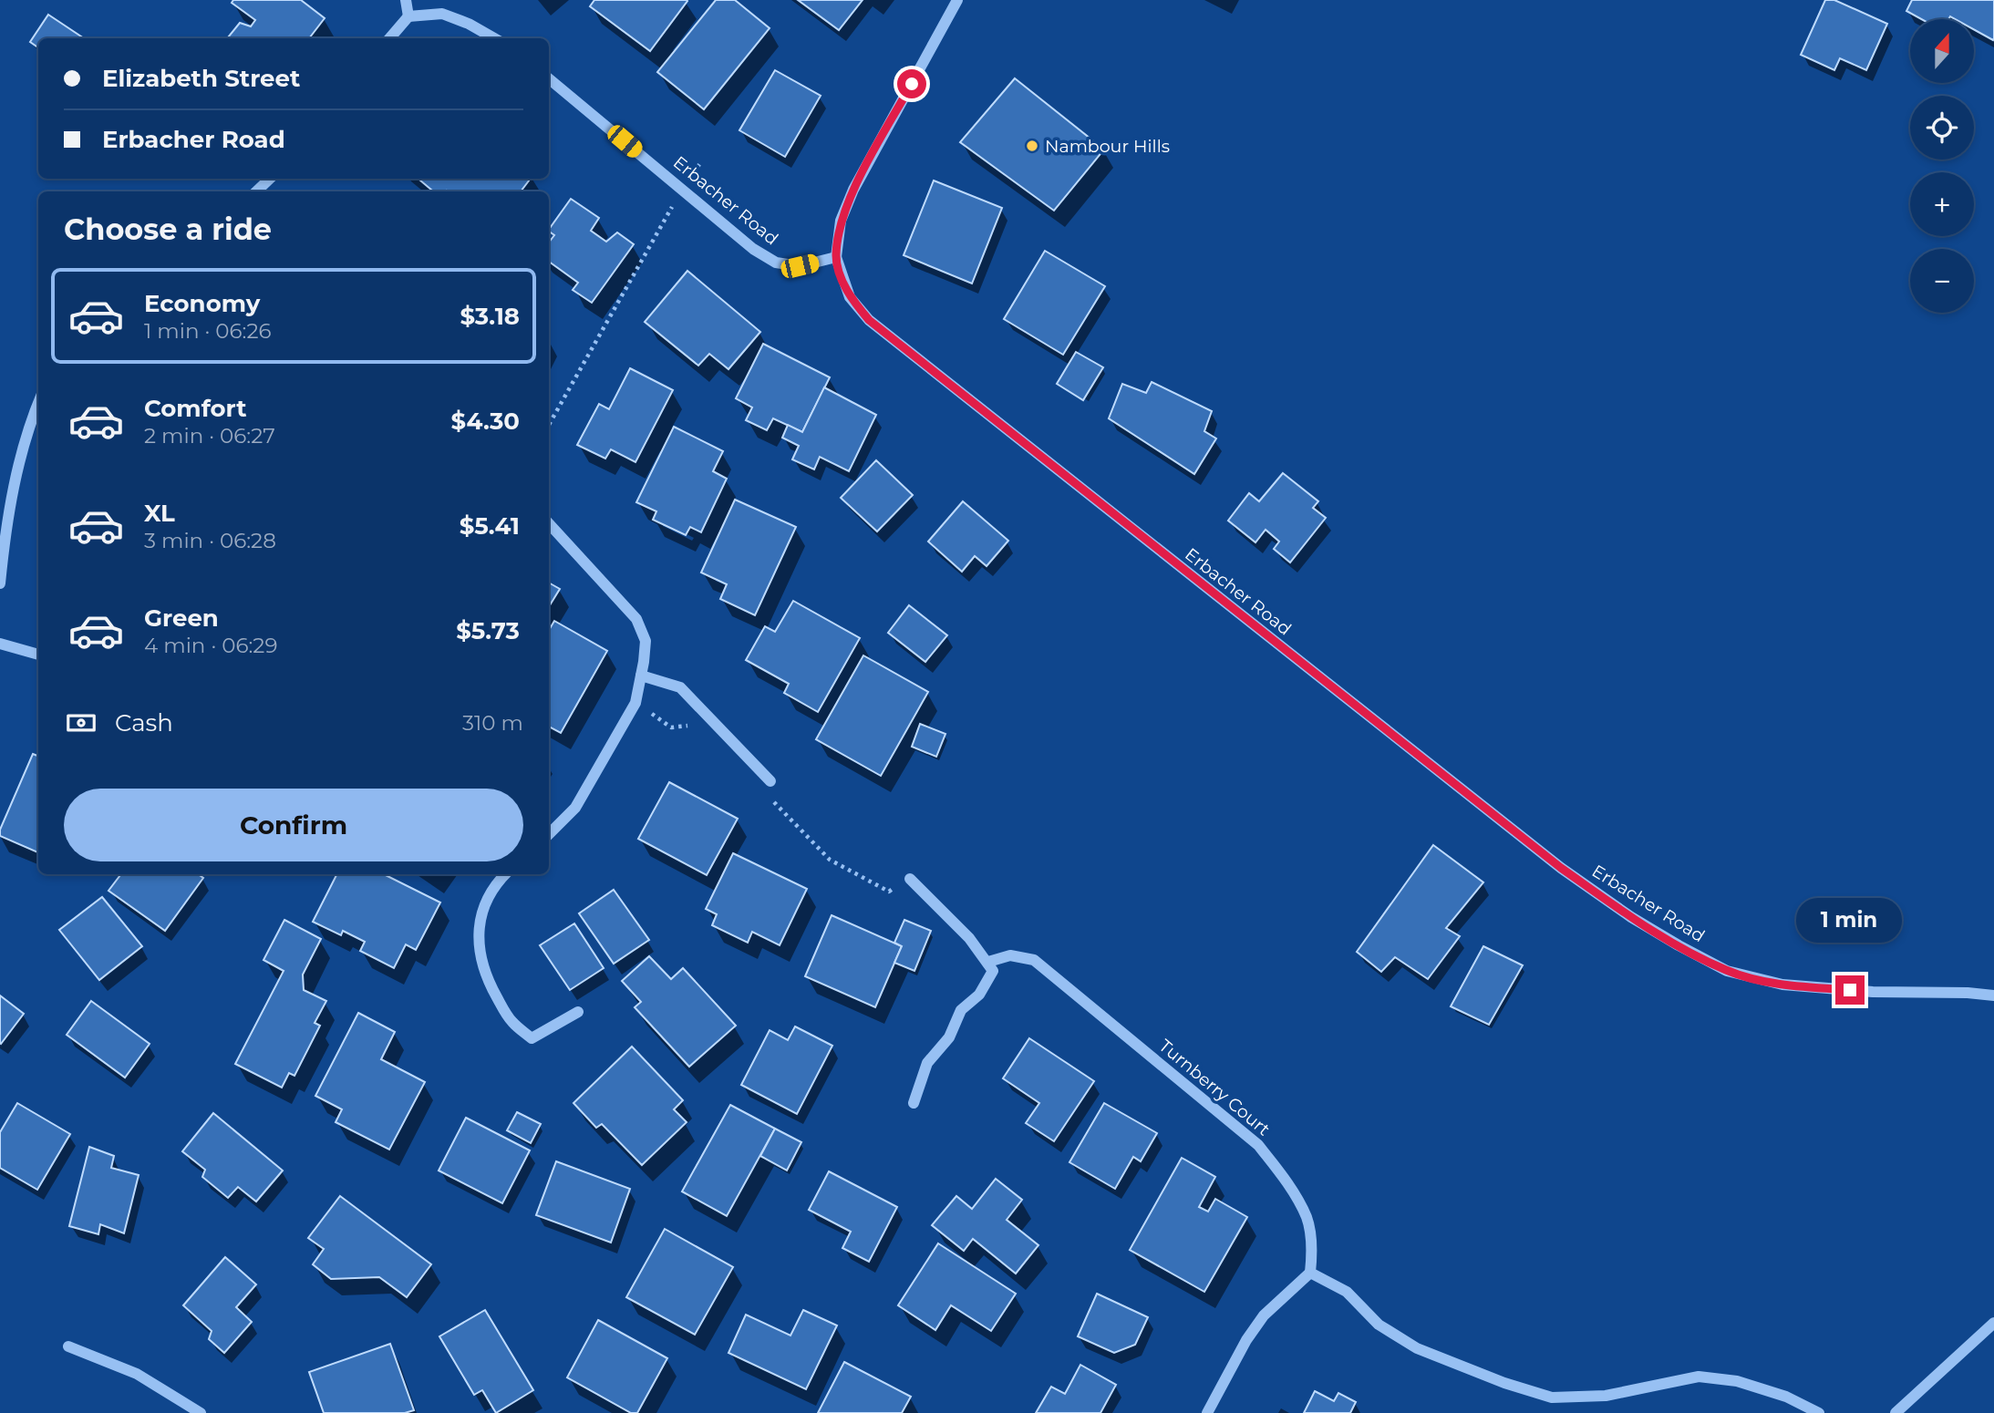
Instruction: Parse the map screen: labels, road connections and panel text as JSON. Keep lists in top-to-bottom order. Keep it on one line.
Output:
{"streets":{"street":["Erbacher Road","Turnberry Court"]},"places":["Nambour Hills"],"north":"top","page":{"map_buttons":["+","−"],"banner":["Elizabeth Street","Erbacher Road"],"heading":"Choose a ride","list":[{"name":"Economy","note":"1 min · 06:26","value":"$3.18"},{"name":"Comfort","note":"2 min · 06:27","value":"$4.30"},{"name":"XL","note":"3 min · 06:28","value":"$5.41"},{"name":"Green","note":"4 min · 06:29","value":"$5.73"}],"pay":["Cash","310 m"],"buttons":"Confirm","bubble":"1 min"}}
